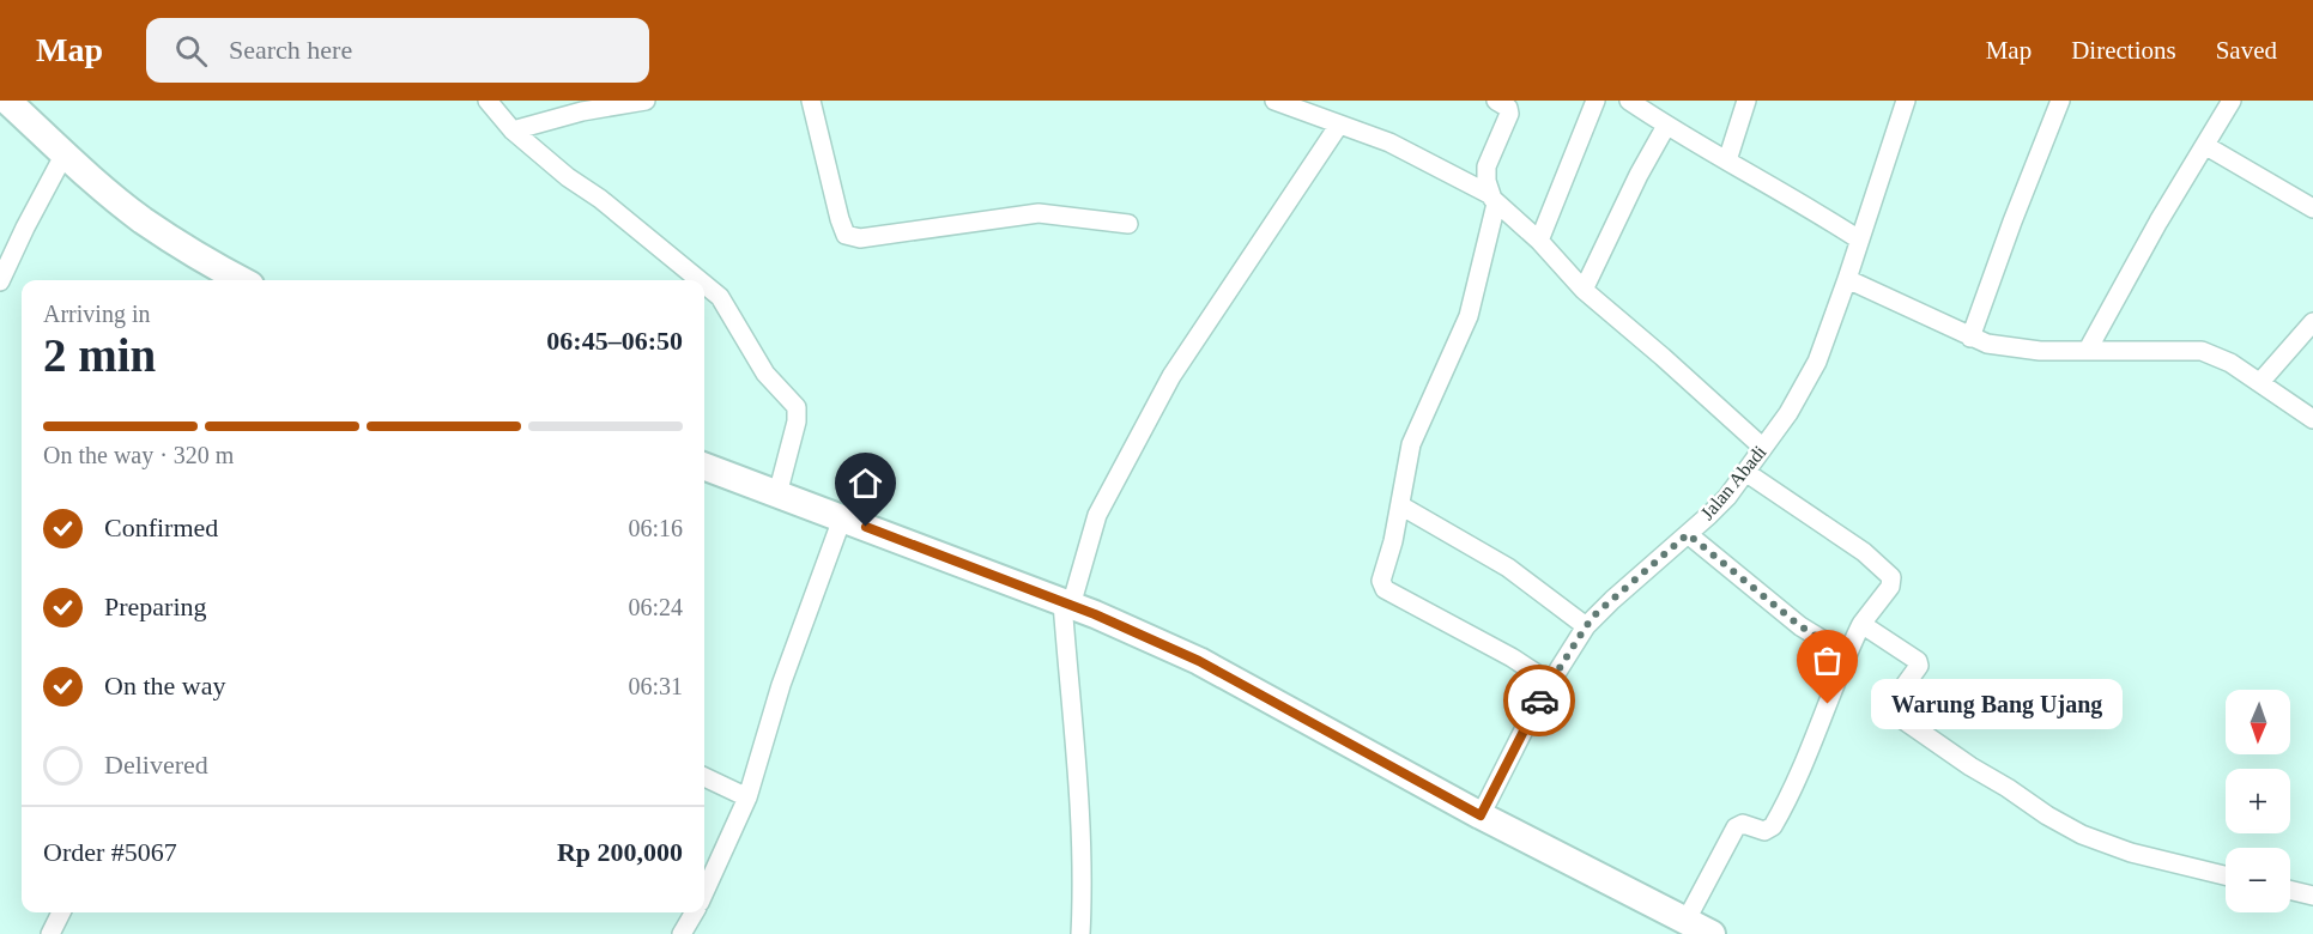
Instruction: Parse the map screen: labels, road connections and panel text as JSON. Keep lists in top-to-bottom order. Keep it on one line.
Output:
{"streets":{"street":["Jalan Abadi"]},"places":["Warung Bang Ujang"],"north":"bottom","page":{"header":"Map","search":"Search here","nav":["Map","Directions","Saved"],"heading":["2 min","Arriving in","06:45–06:50"],"panel":["Order #5067","Rp 200,000"],"bar":"On the way · 320 m","list":[["Confirmed","06:16"],["Preparing","06:24"],["On the way","06:31"],"Delivered"],"bubble":"Warung Bang Ujang","map_buttons":["+","−"]}}
